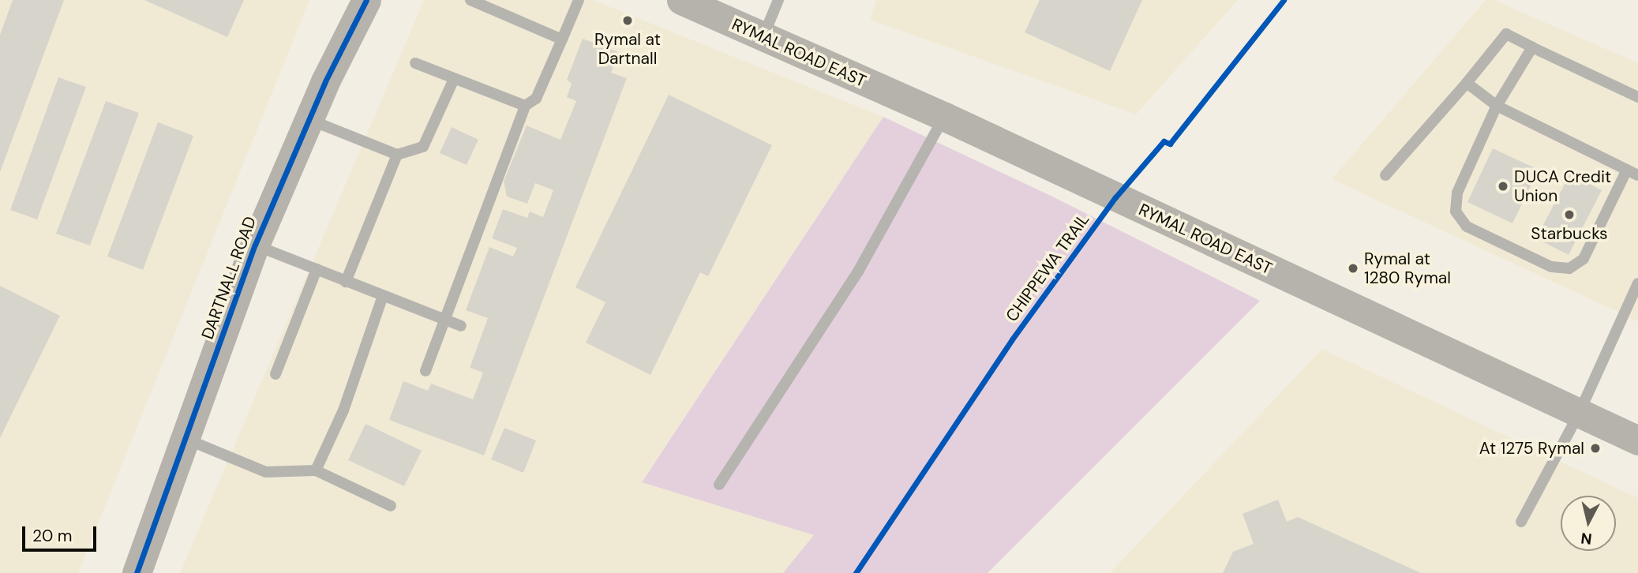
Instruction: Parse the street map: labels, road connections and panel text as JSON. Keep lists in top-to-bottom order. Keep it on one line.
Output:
{"streets":{"main road":["RYMAL ROAD EAST","DARTNALL ROAD"],"cycle path":["CHIPPEWA TRAIL"]},"places":["Rymal at Dartnall","DUCA Credit Union","Starbucks","Rymal at 1280 Rymal","At 1275 Rymal"],"scale_bar":"20 m","north":"bottom"}
